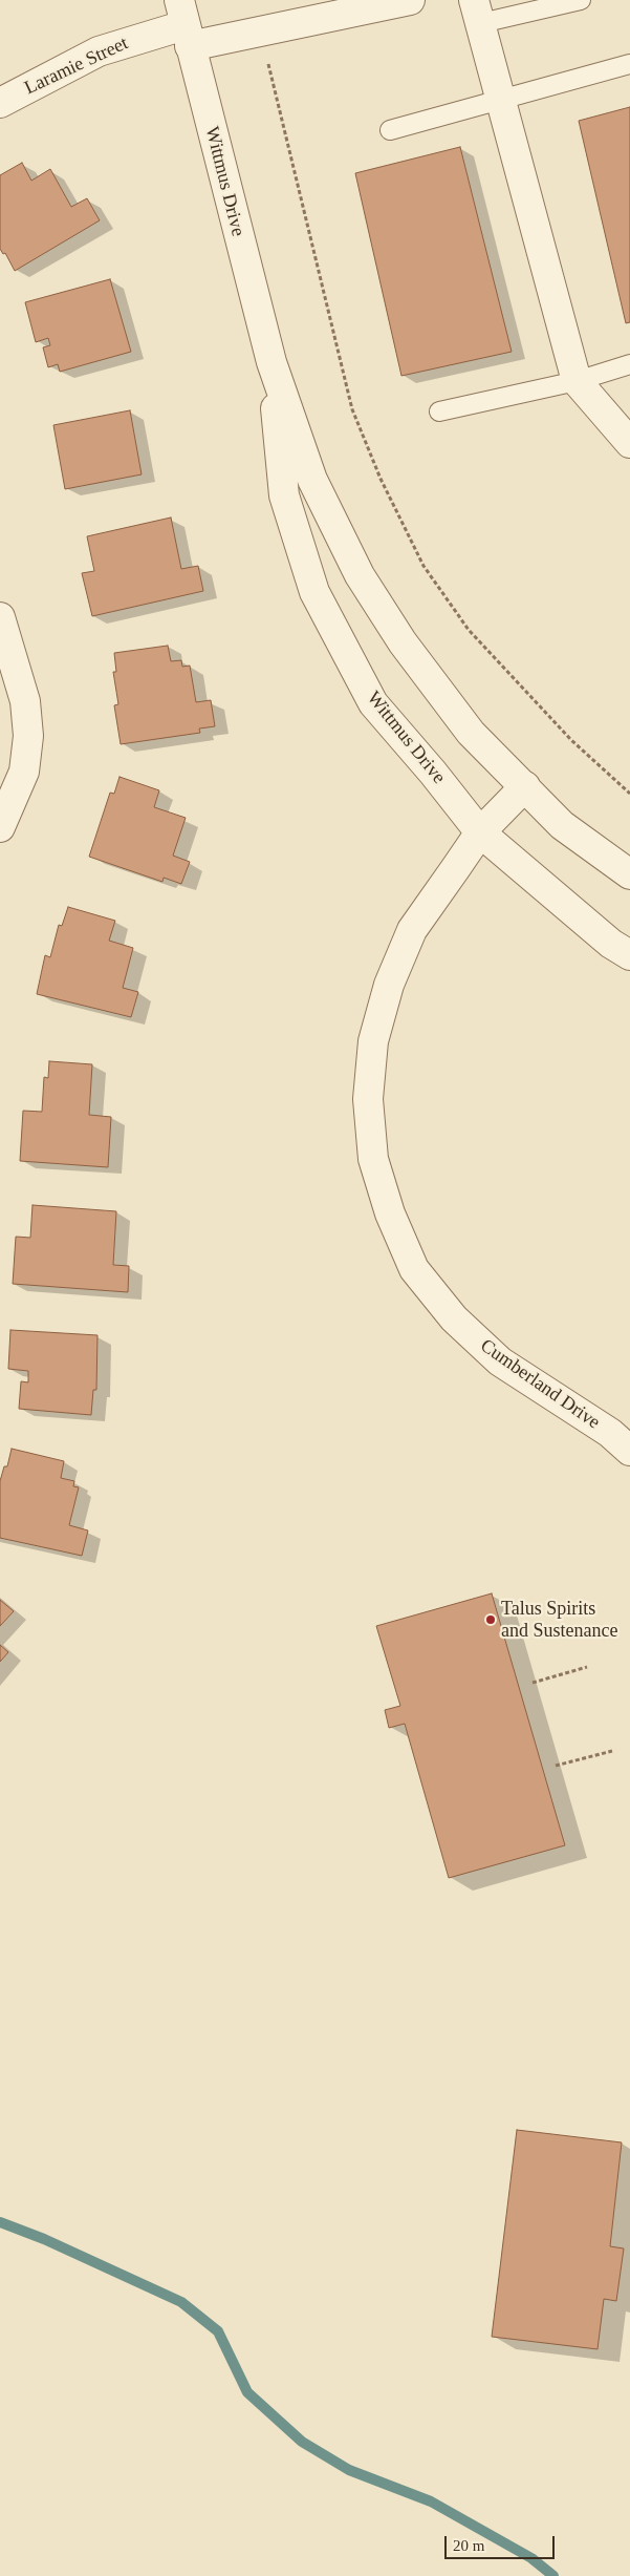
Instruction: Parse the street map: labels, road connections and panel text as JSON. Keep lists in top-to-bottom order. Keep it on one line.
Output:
{"streets":{"street":["Laramie Street","Wittmus Drive","Cumberland Drive"]},"crossings":[["Laramie Street","Wittmus Drive"],["Wittmus Drive","Cumberland Drive"]],"places":["Talus Spirits and Sustenance"],"scale_bar":"20 m"}
